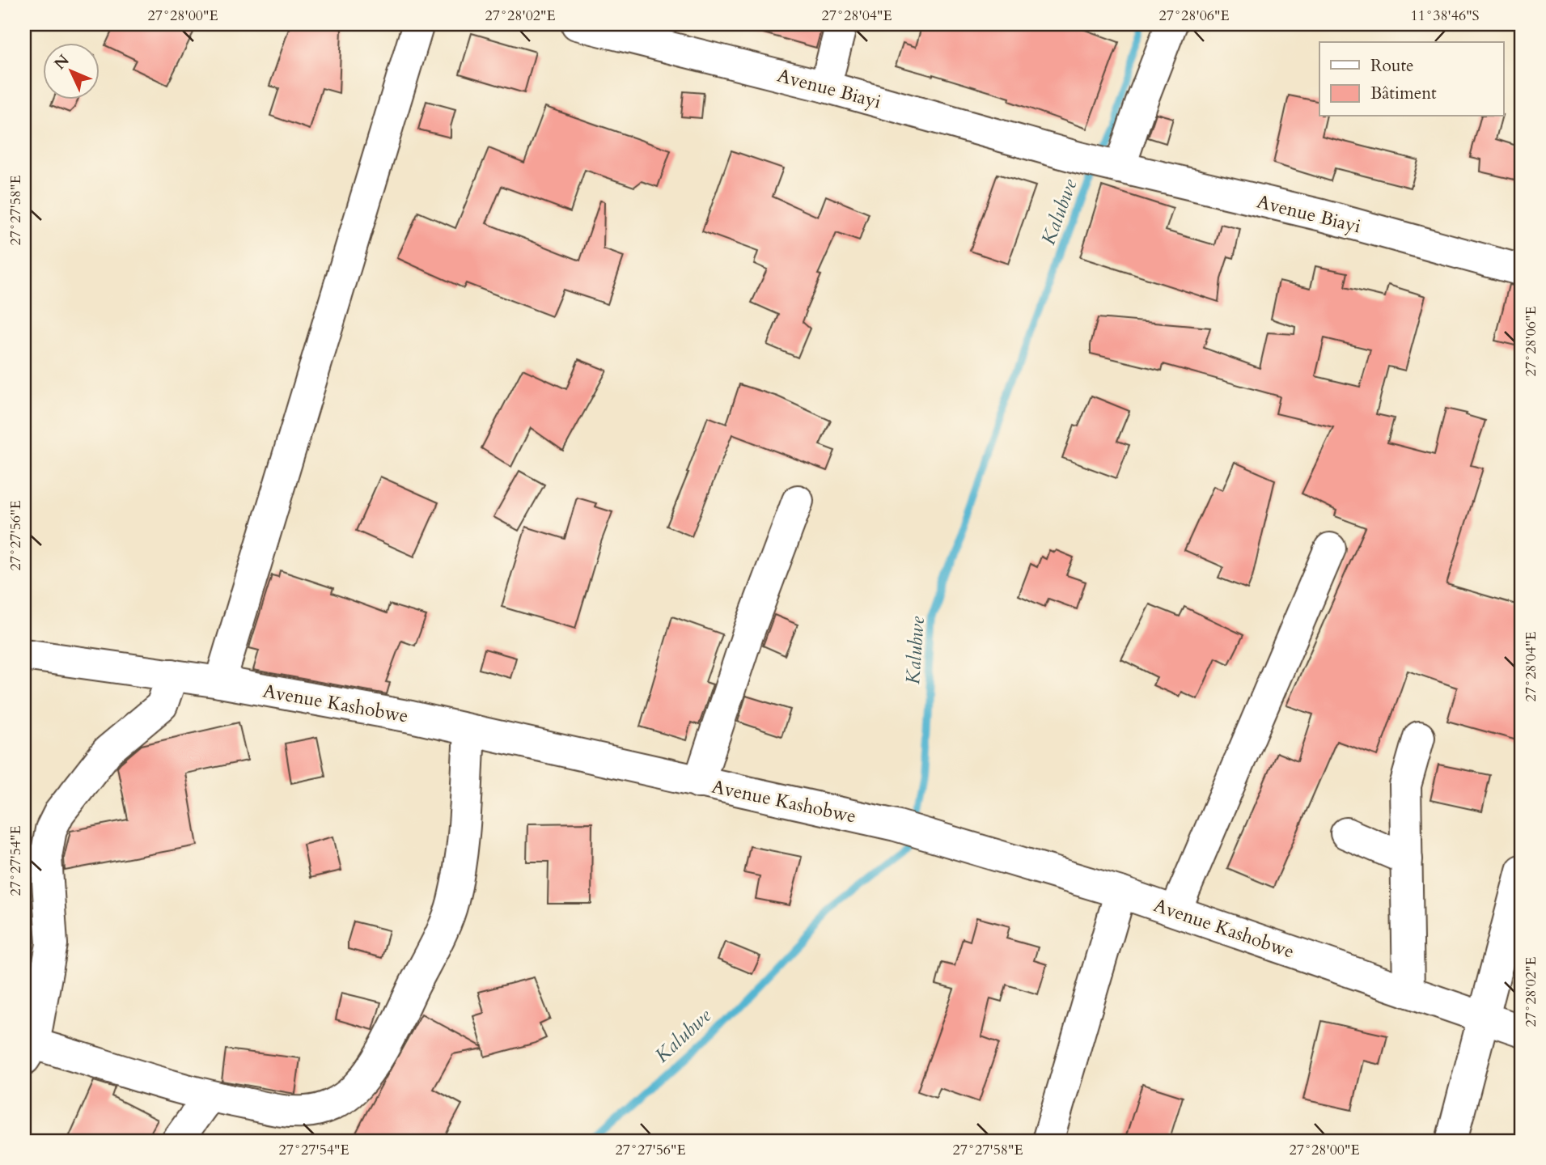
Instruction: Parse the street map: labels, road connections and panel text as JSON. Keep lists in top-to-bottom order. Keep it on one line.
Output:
{"streets":{"street":["Avenue Biayi","Avenue Kashobwe"]},"water":["Kalubwe"],"legend":["Route","Bâtiment"],"north":"top left","coordinates":["27°28'00\"E","27°28'02\"E","27°28'04\"E","27°28'06\"E","11°38'46\"S","27°27'58\"E","27°27'56\"E","27°27'54\"E"]}
